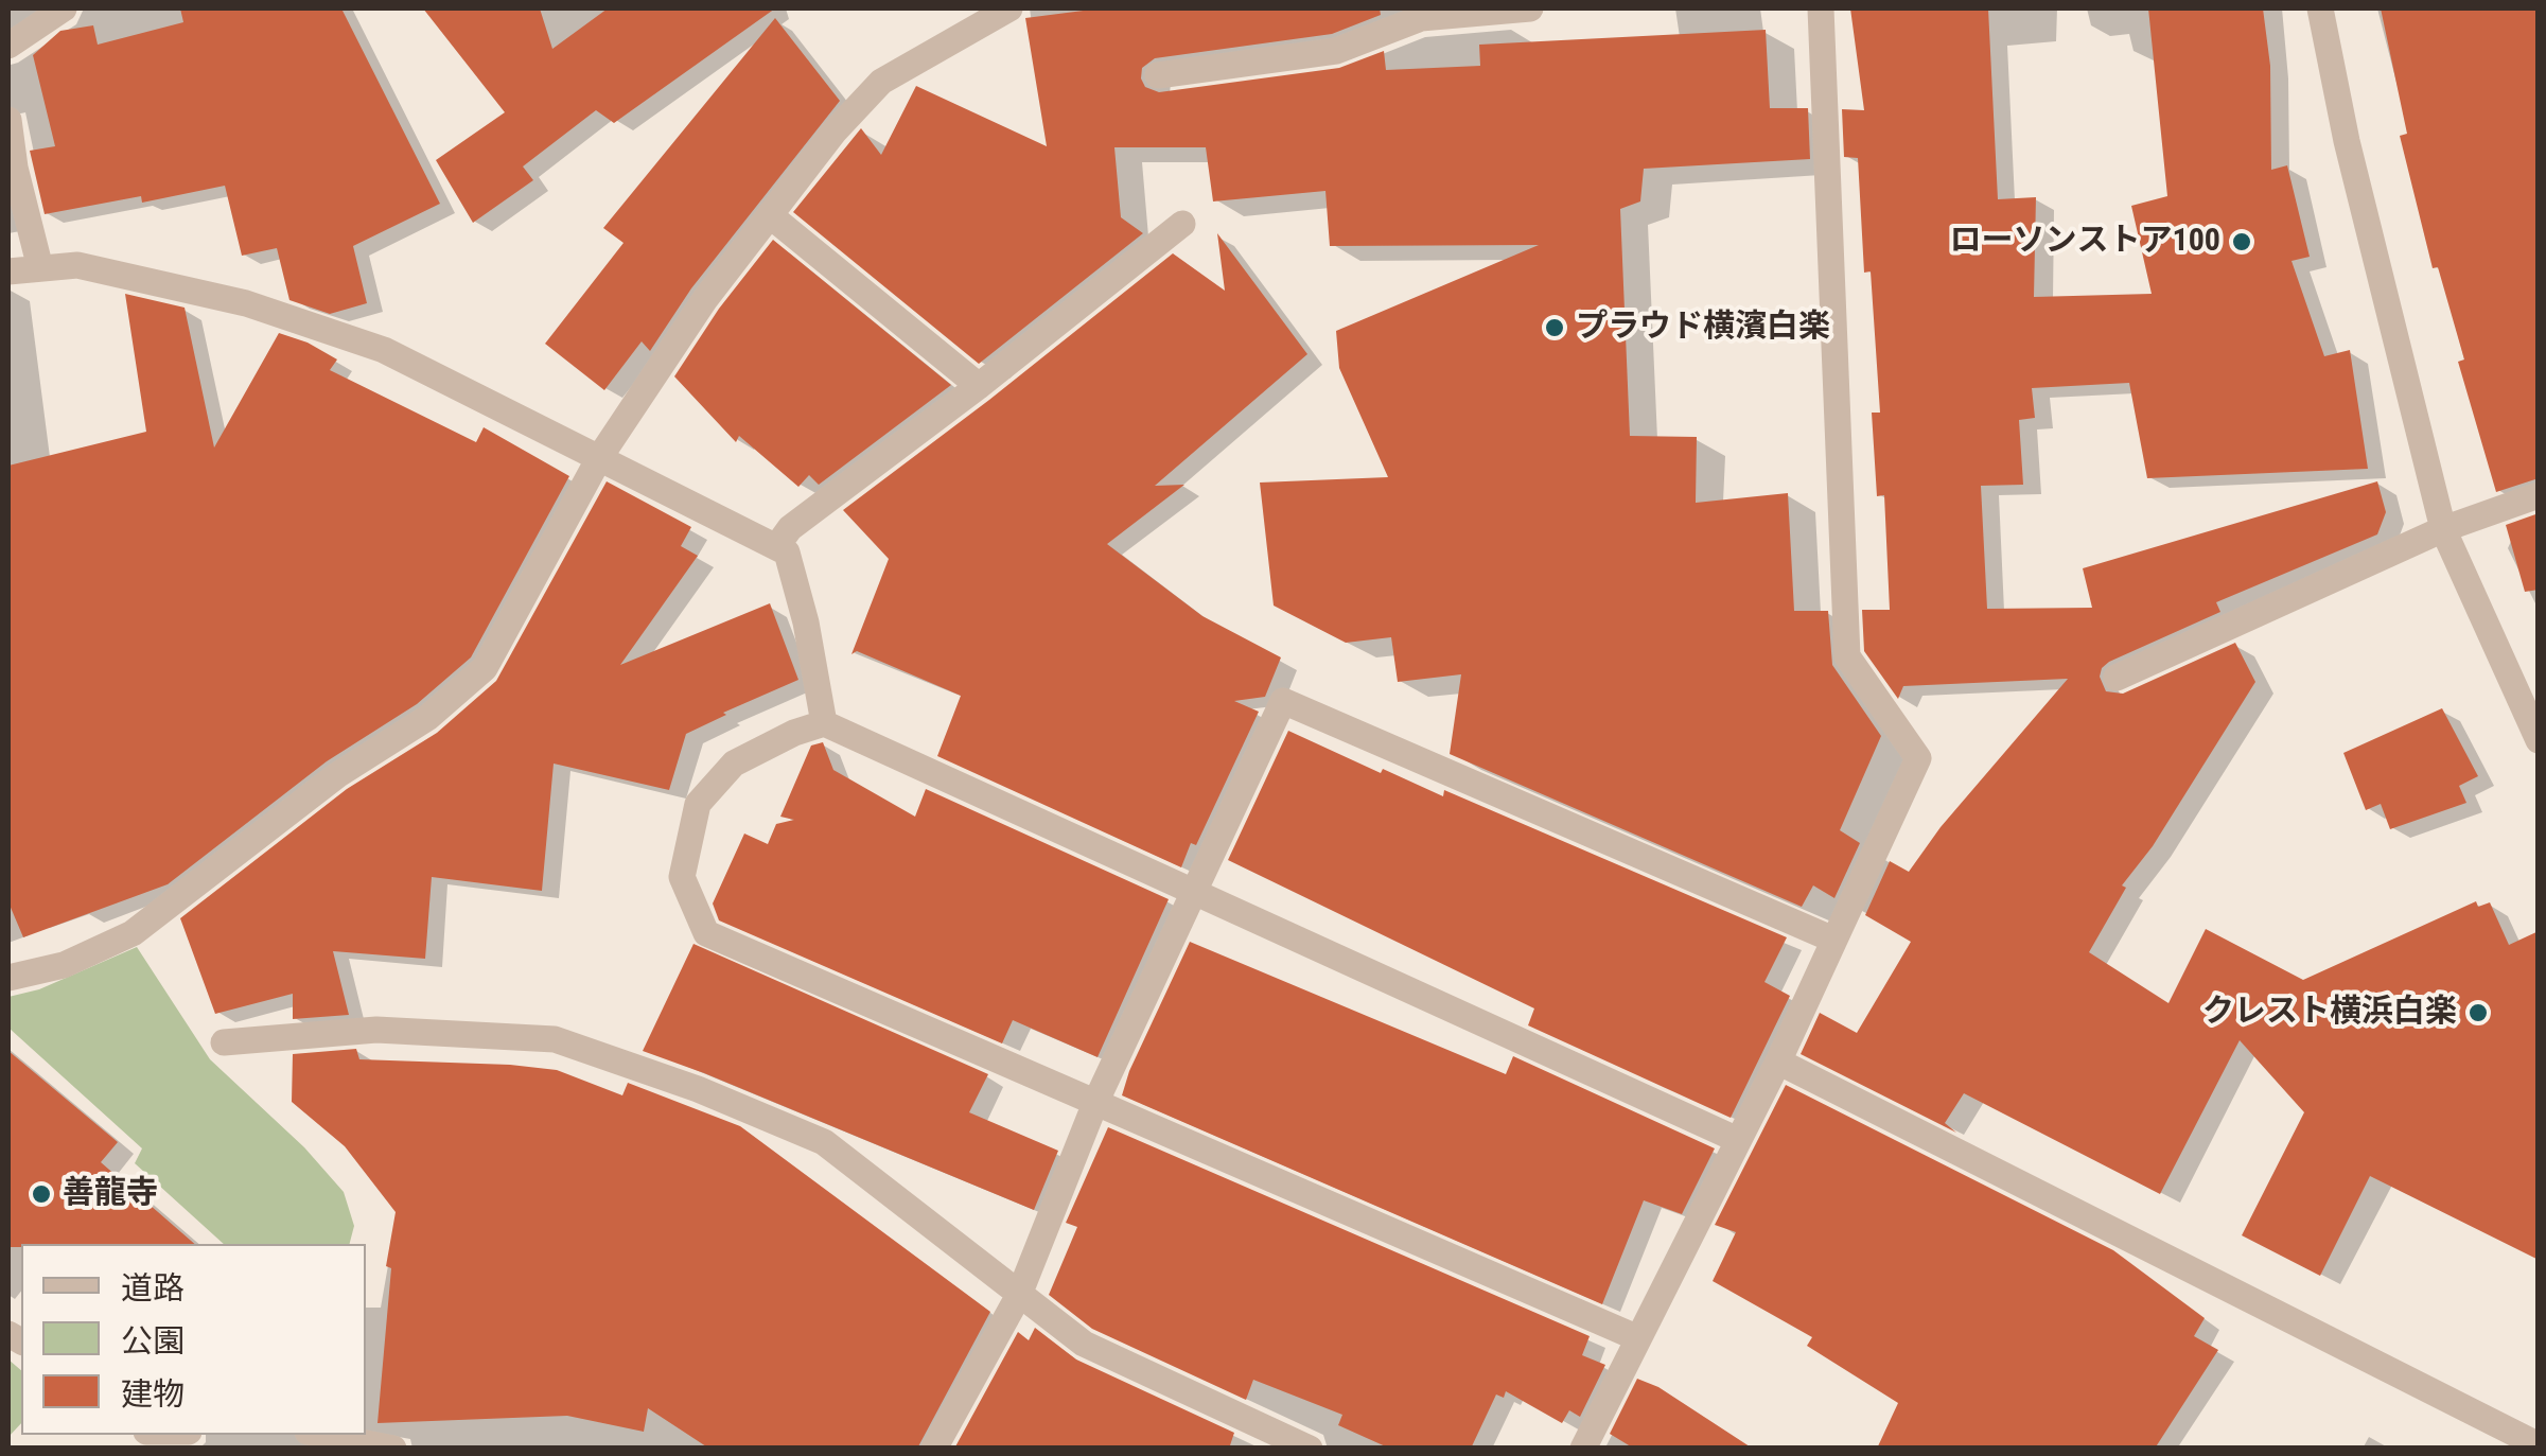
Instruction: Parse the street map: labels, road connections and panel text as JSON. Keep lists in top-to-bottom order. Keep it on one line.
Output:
{"places":["ローソンストア100","プラウド横濱白楽","クレスト横浜白楽","善龍寺"],"legend":["道路","公園","建物"]}
